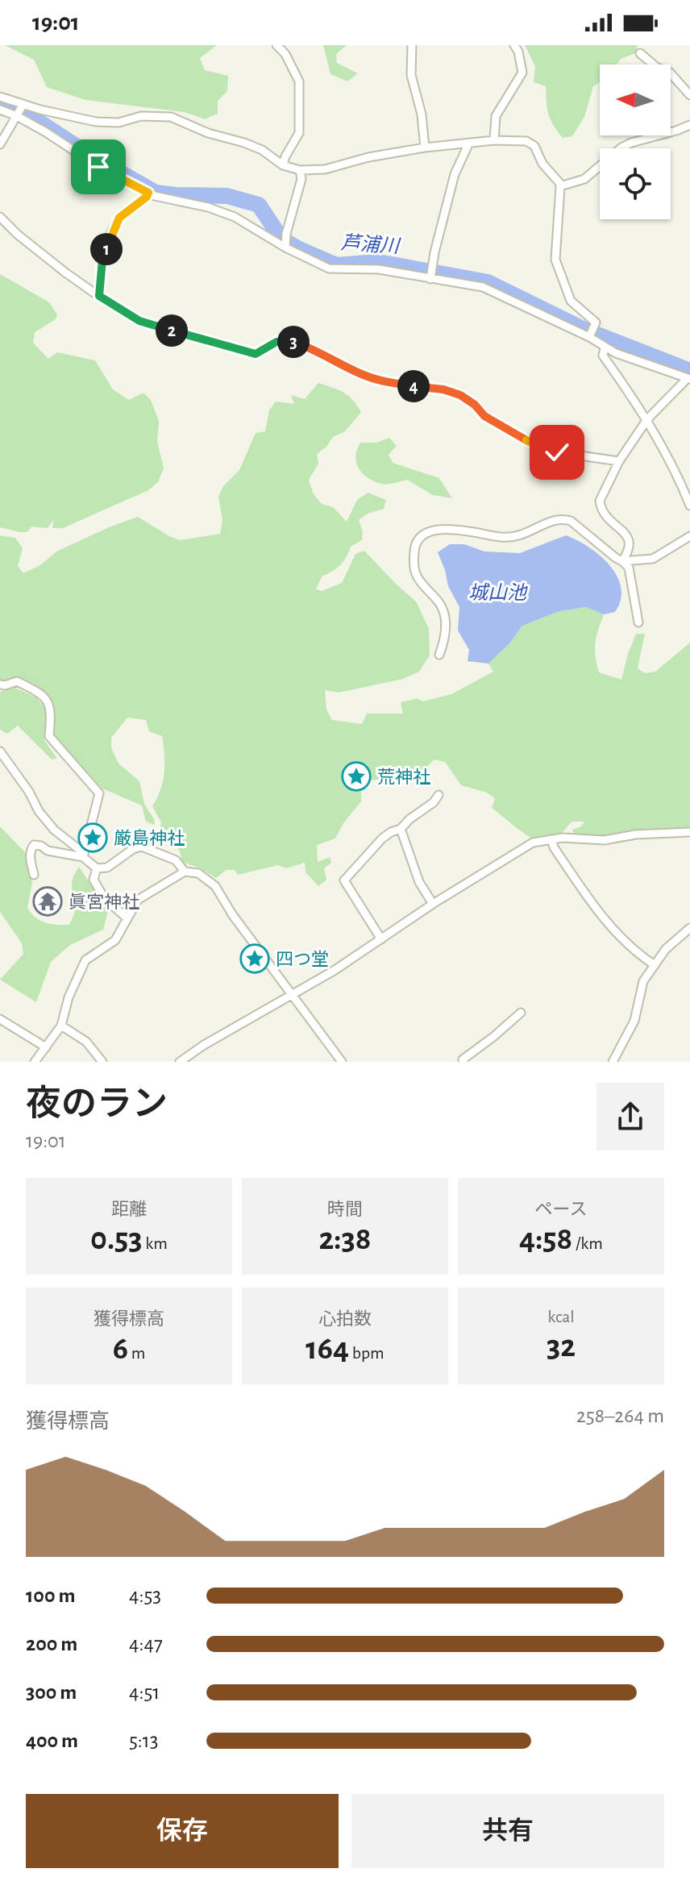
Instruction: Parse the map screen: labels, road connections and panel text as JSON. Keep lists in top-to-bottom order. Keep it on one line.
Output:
{"water":["芦浦川","城山池"],"places":{"place":["荒神社","厳島神社","四つ堂"],"temple":["眞宮神社"]},"north":"left","page":{"status":"19:01","pins":["1","2","3","4"],"heading":["夜のラン","19:01"],"stats":[["距離","0.53 km"],["時間","2:38"],["ペース","4:58 /km"],["獲得標高","6 m"],["心拍数","164 bpm"],["kcal","32"]],"chart":["獲得標高","258–264 m"],"list":[{"name":"100 m","note":"4:53"},{"name":"200 m","note":"4:47"},{"name":"300 m","note":"4:51"},{"name":"400 m","note":"5:13"}],"buttons":["保存","共有"]}}
